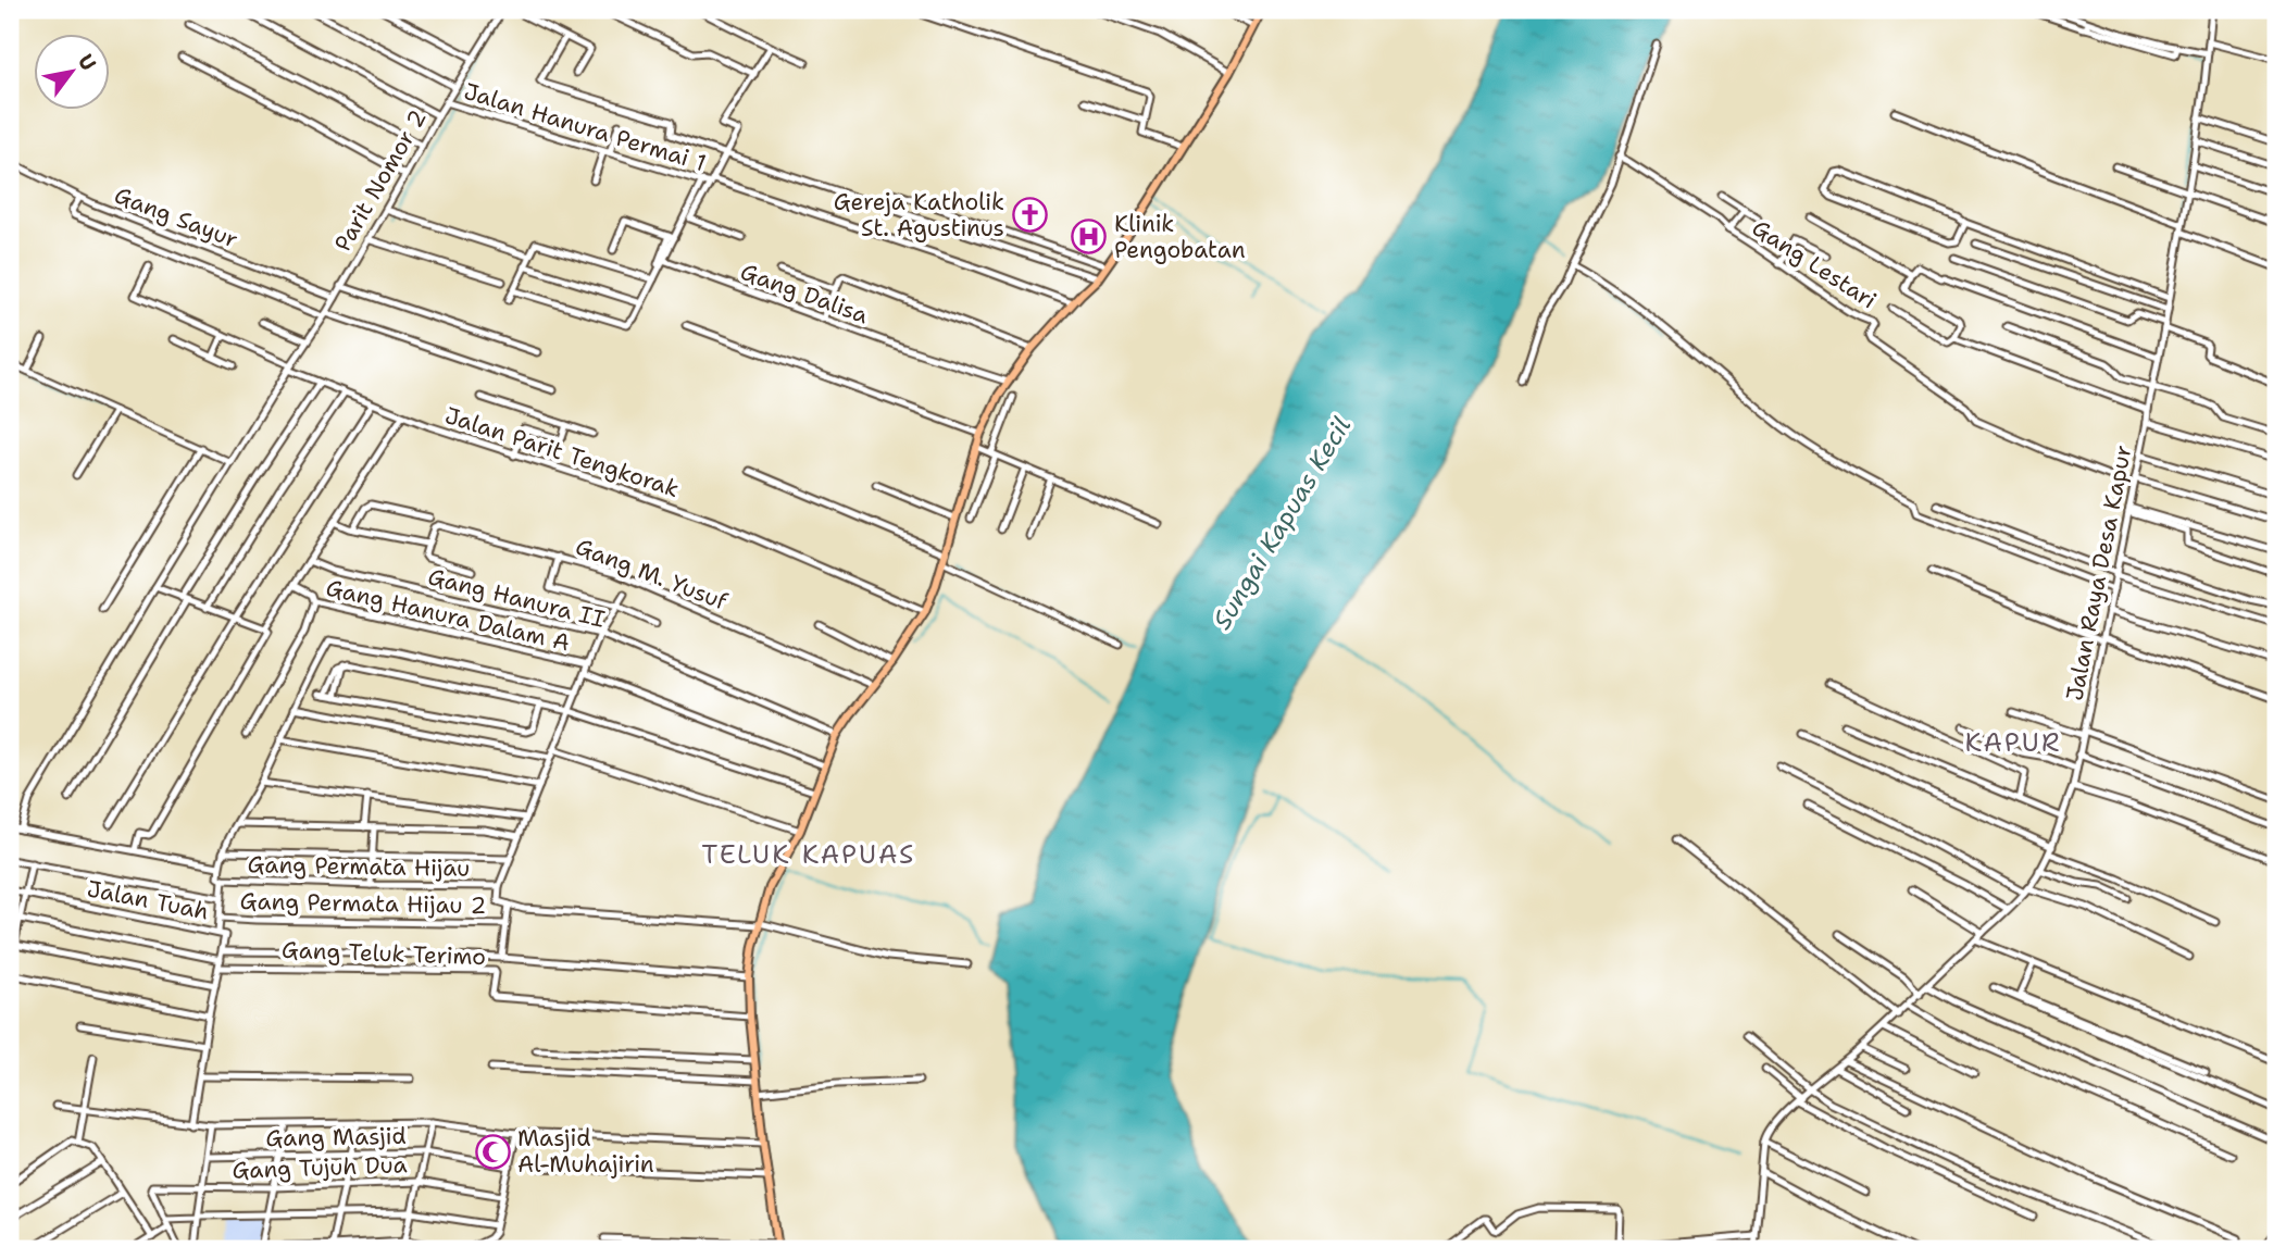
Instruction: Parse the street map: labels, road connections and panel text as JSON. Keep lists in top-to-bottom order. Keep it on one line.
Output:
{"streets":{"street":["Jalan Hanura Permai 1","Parit Nomor 2","Gang Sayur","Gang Lestari","Gang Dalisa","Jalan Parit Tengkorak","Jalan Raya Desa Kapur","Gang M. Yusuf","Gang Hanura II","Gang Hanura Dalam A","Gang Permata Hijau","Jalan Tuah","Gang Permata Hijau 2","Gang Teluk Terimo","Gang Masjid","Gang Tujuh Dua"]},"crossings":[["Jalan Hanura Permai 1","Parit Nomor 2"],["Parit Nomor 2","Gang Sayur"],["Parit Nomor 2","Jalan Parit Tengkorak"],["Gang Lestari","Jalan Raya Desa Kapur"],["Gang Hanura II","Gang Permata Hijau"],["Gang Hanura Dalam A","Gang Permata Hijau"],["Jalan Tuah","Gang Teluk Terimo"]],"districts":["KAPUR","TELUK KAPUAS"],"water":["Sungai Kapuas Kecil"],"places":{"church":["Gereja Katholik St. Agustinus"],"hospital":["Klinik Pengobatan"],"mosque":["Masjid Al-Muhajirin"]},"north":"top right"}
